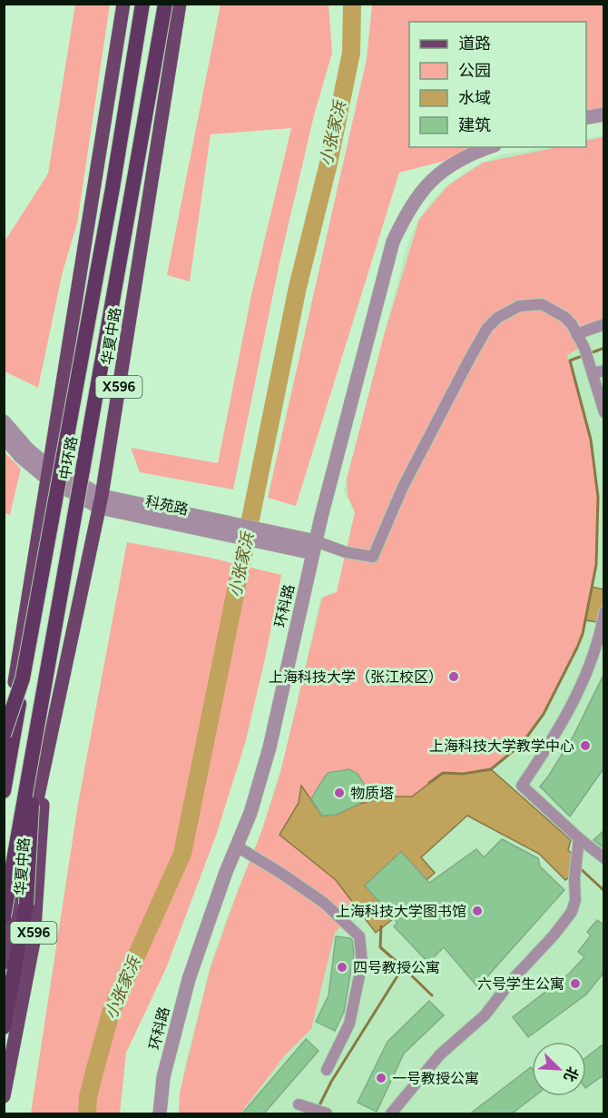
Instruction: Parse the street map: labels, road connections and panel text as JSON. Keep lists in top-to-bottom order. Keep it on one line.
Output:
{"streets":{"highway":["中环路"],"main road":["华夏中路","X596"],"street":["科苑路","环科路"]},"crossings":[["华夏中路","科苑路"],["科苑路","环科路"]],"water":["小张家浜"],"places":["上海科技大学（张江校区）","上海科技大学教学中心","物质塔","上海科技大学图书馆","四号教授公寓","六号学生公寓","一号教授公寓"],"legend":["道路","公园","水域","建筑"],"north":"bottom right"}
